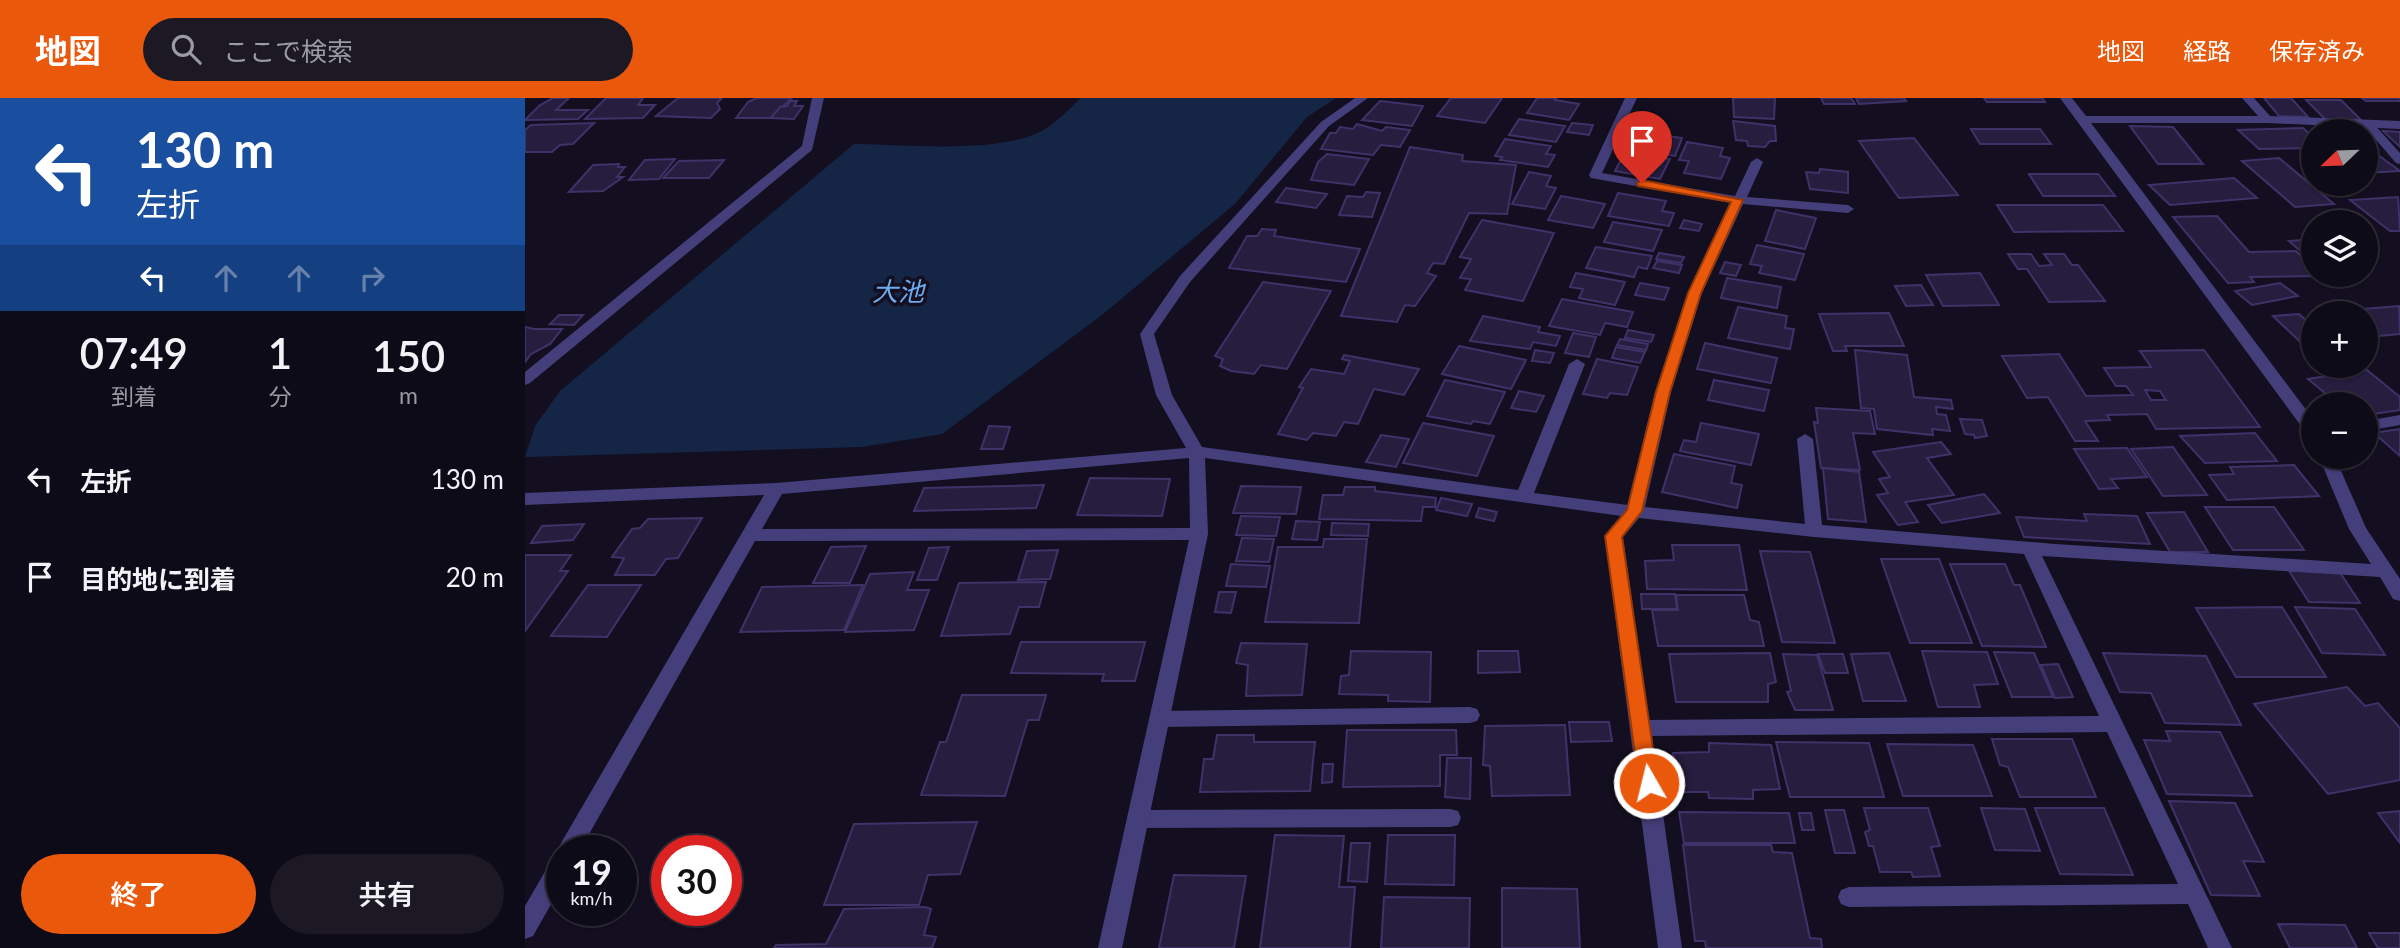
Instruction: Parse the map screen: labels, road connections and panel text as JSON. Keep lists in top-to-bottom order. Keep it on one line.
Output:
{"water":["大池"],"north":"bottom left","page":{"header":"地図","search":"ここで検索","nav":["地図","経路","保存済み"],"turn":["130 m","左折"],"map_buttons":["+","−"],"eta":["07:49","到着","1","分","150","m"],"list":[{"name":"左折","value":"130 m"},{"name":"目的地に到着","value":"20 m"}],"speed":"19 km/h","limit":"30","buttons":["終了","共有"]}}
